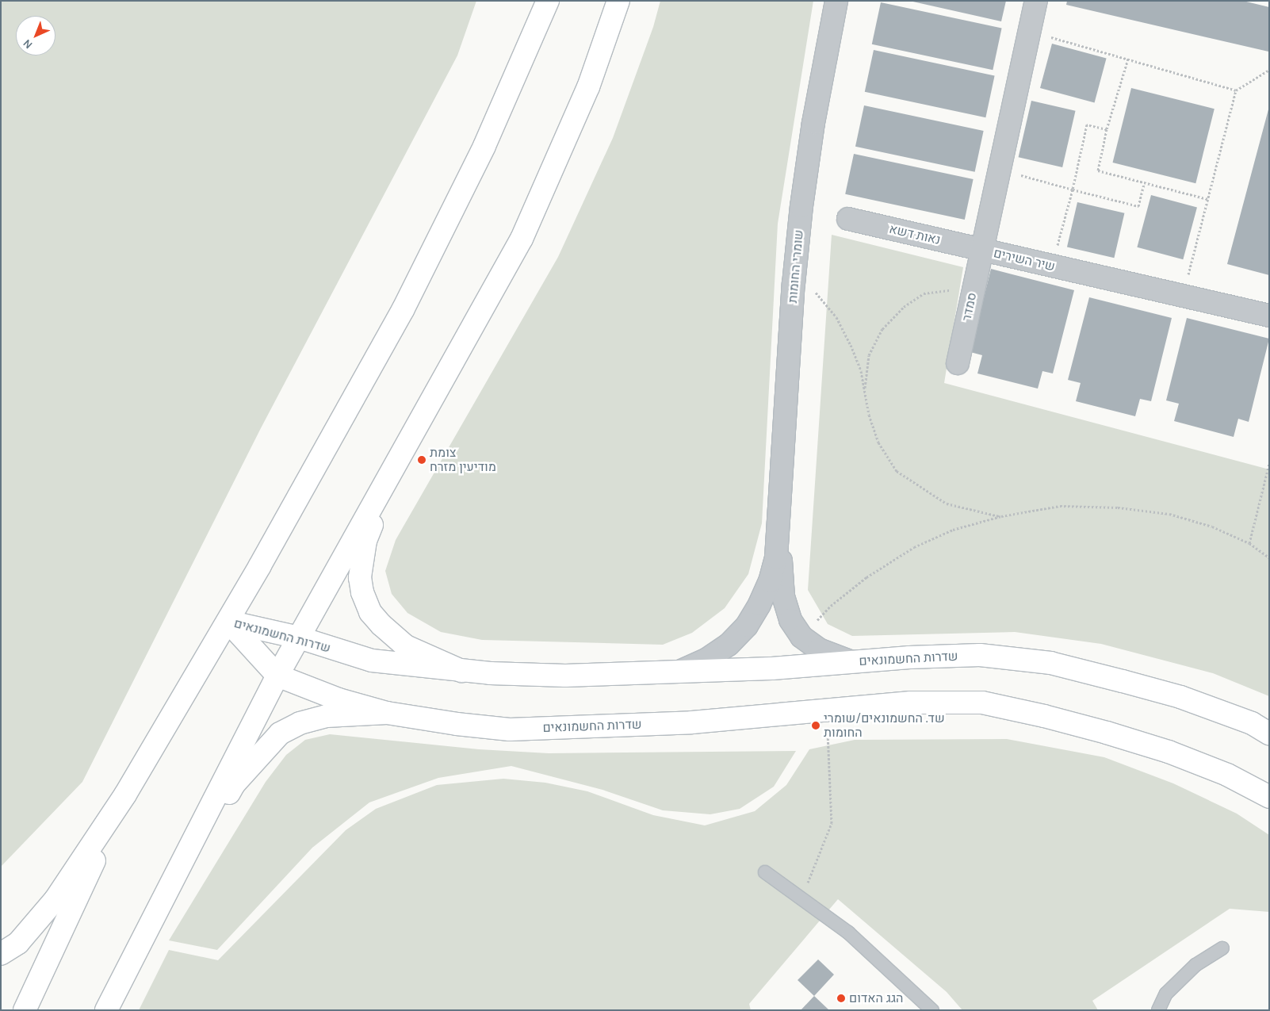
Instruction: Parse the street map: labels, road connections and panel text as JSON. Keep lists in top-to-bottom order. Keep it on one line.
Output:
{"streets":{"main road":["שדרות החשמונאים"],"street":["נאות דשא","שיר השירים","שומרי החומות","סמדר"]},"crossings":[["נאות דשא","שיר השירים"],["נאות דשא","סמדר"],["שיר השירים","סמדר"],["שומרי החומות","שדרות החשמונאים"]],"places":["צומת מודיעין מזרח","שד. החשמונאים/שומרי החומות","הגג האדום"],"north":"bottom left"}
